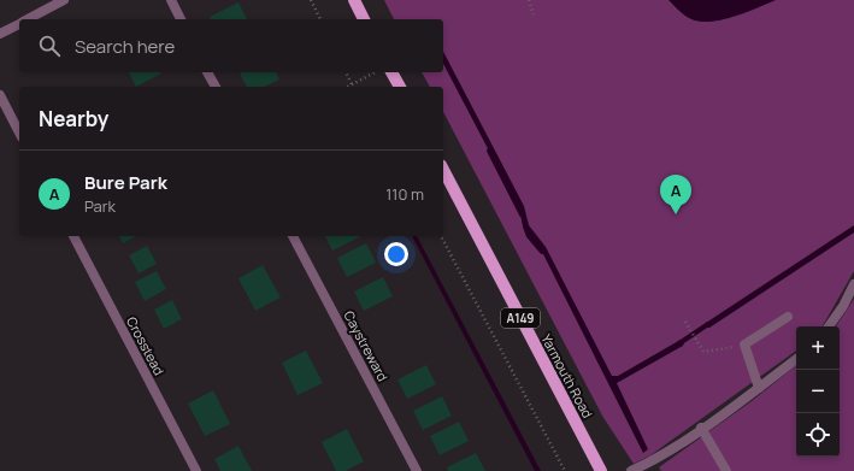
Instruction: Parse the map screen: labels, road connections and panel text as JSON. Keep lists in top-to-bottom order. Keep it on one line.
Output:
{"streets":{"main road":["A149","Yarmouth Road"],"street":["Crosstead","Caystreward"]},"page":{"search":"Search here","heading":"Nearby","list":[{"mark":"A","name":"Bure Park","note":"Park","value":"110 m"}],"pins":"A","map_buttons":["+","−"]}}
